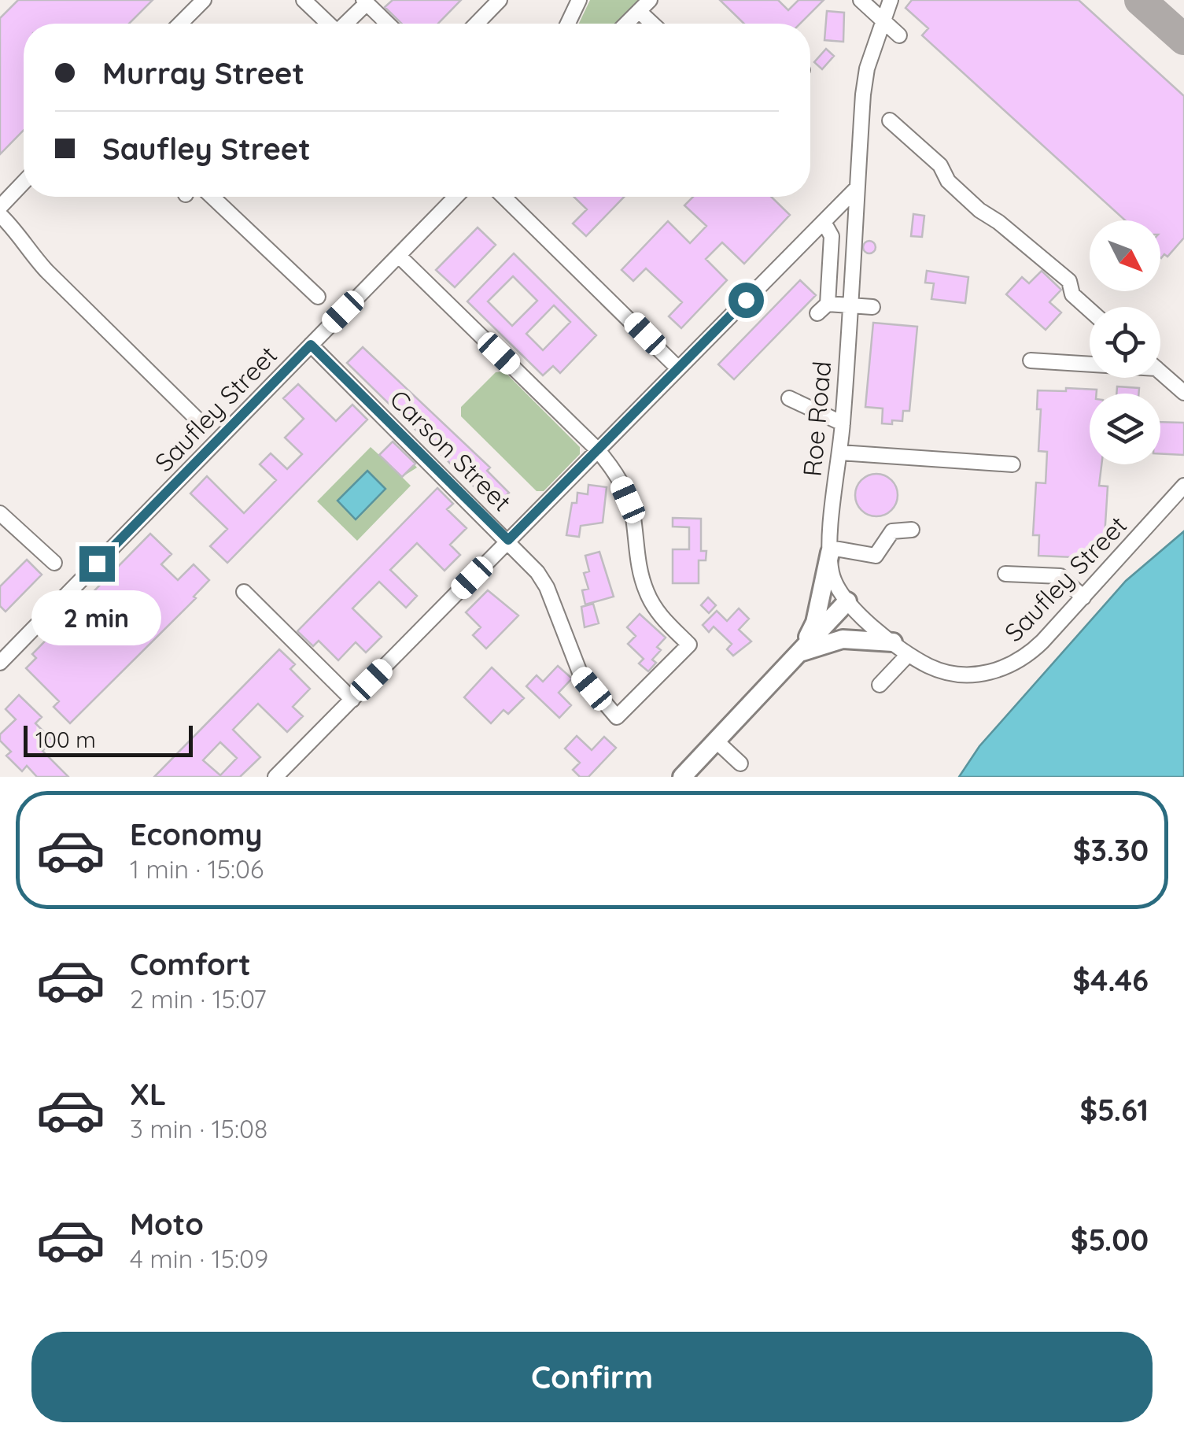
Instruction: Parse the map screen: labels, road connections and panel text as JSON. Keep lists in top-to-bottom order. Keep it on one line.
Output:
{"streets":{"street":["Saufley Street","Roe Road","Carson Street"]},"crossings":[["Saufley Street","Roe Road"],["Saufley Street","Carson Street"]],"scale_bar":"100 m","north":"bottom right","page":{"banner":["Murray Street","Saufley Street"],"bubble":"2 min","scale":"100 m","list":[{"name":"Economy","note":"1 min · 15:06","value":"$3.30"},{"name":"Comfort","note":"2 min · 15:07","value":"$4.46"},{"name":"XL","note":"3 min · 15:08","value":"$5.61"},{"name":"Moto","note":"4 min · 15:09","value":"$5.00"}],"buttons":"Confirm"}}
